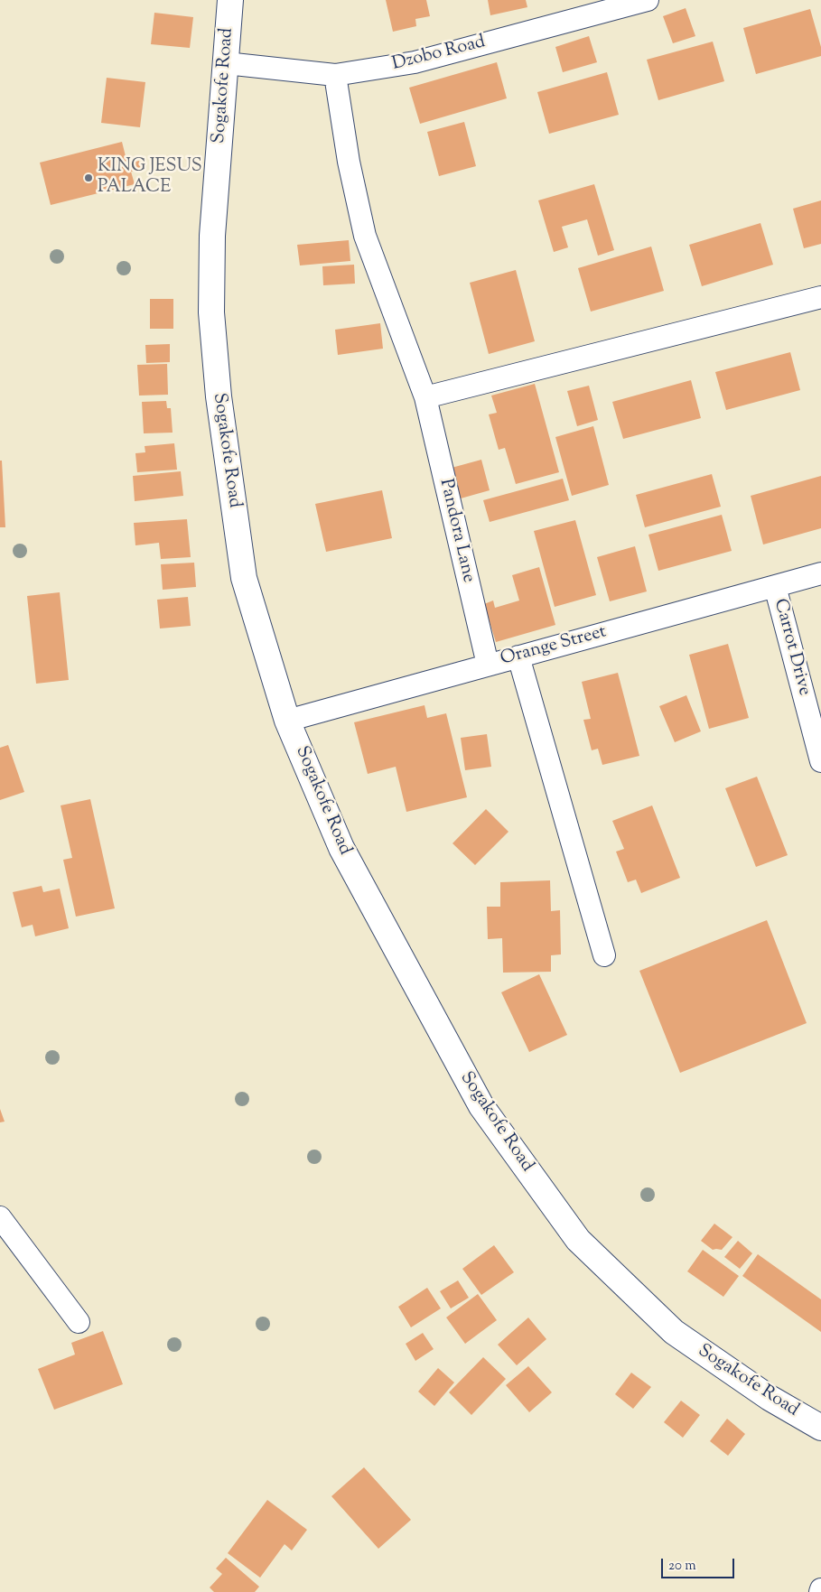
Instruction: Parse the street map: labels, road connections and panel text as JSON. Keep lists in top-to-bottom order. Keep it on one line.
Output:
{"streets":{"main road":["Sogakofe Road"],"street":["Dzobo Road","Pandora Lane","Orange Street","Carrot Drive"]},"crossings":[["Dzobo Road","Sogakofe Road"],["Dzobo Road","Pandora Lane"],["Sogakofe Road","Orange Street"],["Pandora Lane","Orange Street"],["Orange Street","Carrot Drive"]],"places":["KING JESUS PALACE"],"scale_bar":"20 m"}
